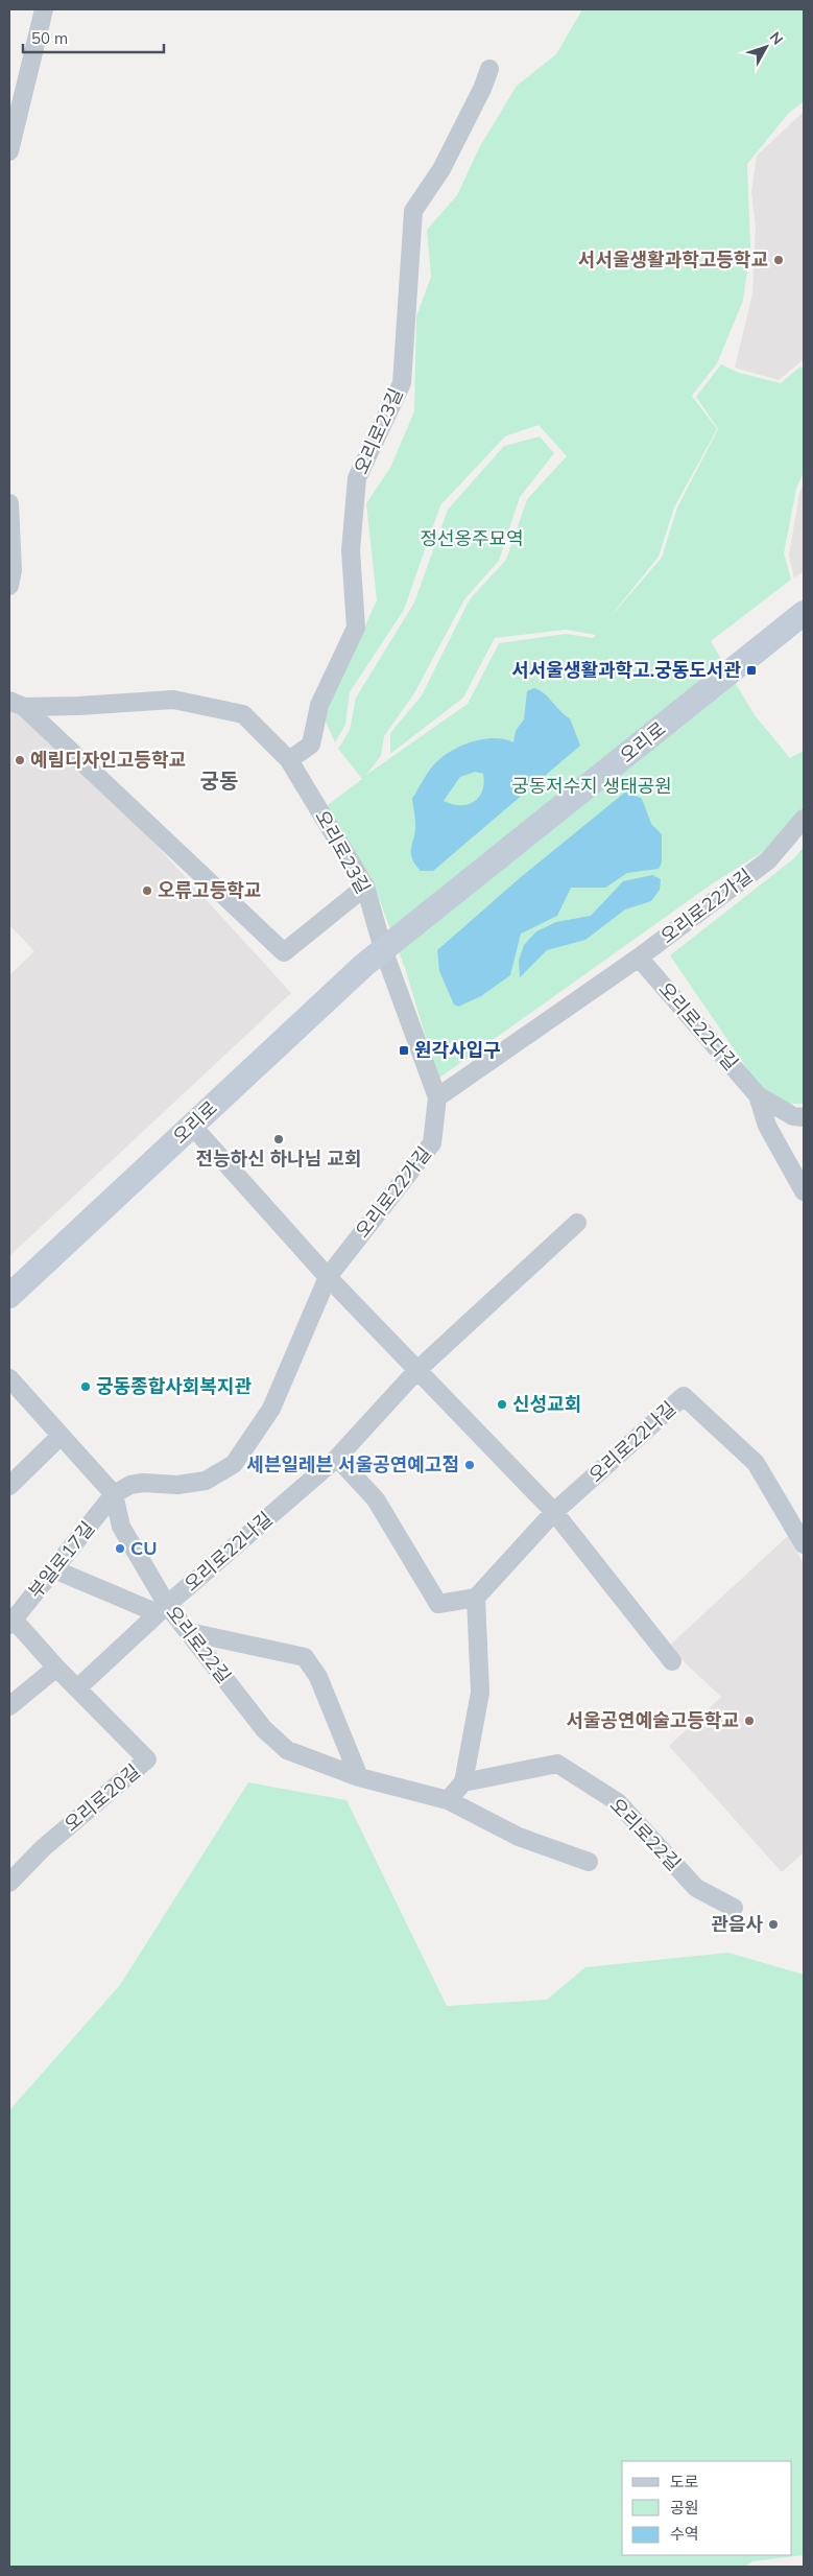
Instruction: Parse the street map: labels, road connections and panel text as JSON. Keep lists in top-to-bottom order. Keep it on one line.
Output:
{"streets":{"main road":["오리로"],"street":["오리로23길","오리로22가길","오리로22다길","오리로22나길","부일로17길","오리로22길","오리로20길"]},"crossings":[["오리로23길","오리로"],["오리로22가길","오리로22다길"],["오리로22가길","부일로17길"],["오리로22가길","오리로22길"],["오리로22나길","오리로22길"],["오리로22나길","오리로20길"],["부일로17길","오리로22길"],["부일로17길","오리로20길"]],"districts":["궁동"],"parks":["정선옹주묘역","궁동저수지 생태공원"],"places":{"other":["서서울생활과학고등학교","예림디자인고등학교","오류고등학교","전능하신 하나님 교회","궁동종합사회복지관","신성교회","세븐일레븐 서울공연예고점","CU","서울공연예술고등학교","관음사"],"transit":["서서울생활과학고.궁동도서관","원각사입구"]},"legend":["도로","공원","수역"],"scale_bar":"50 m","north":"top right"}
